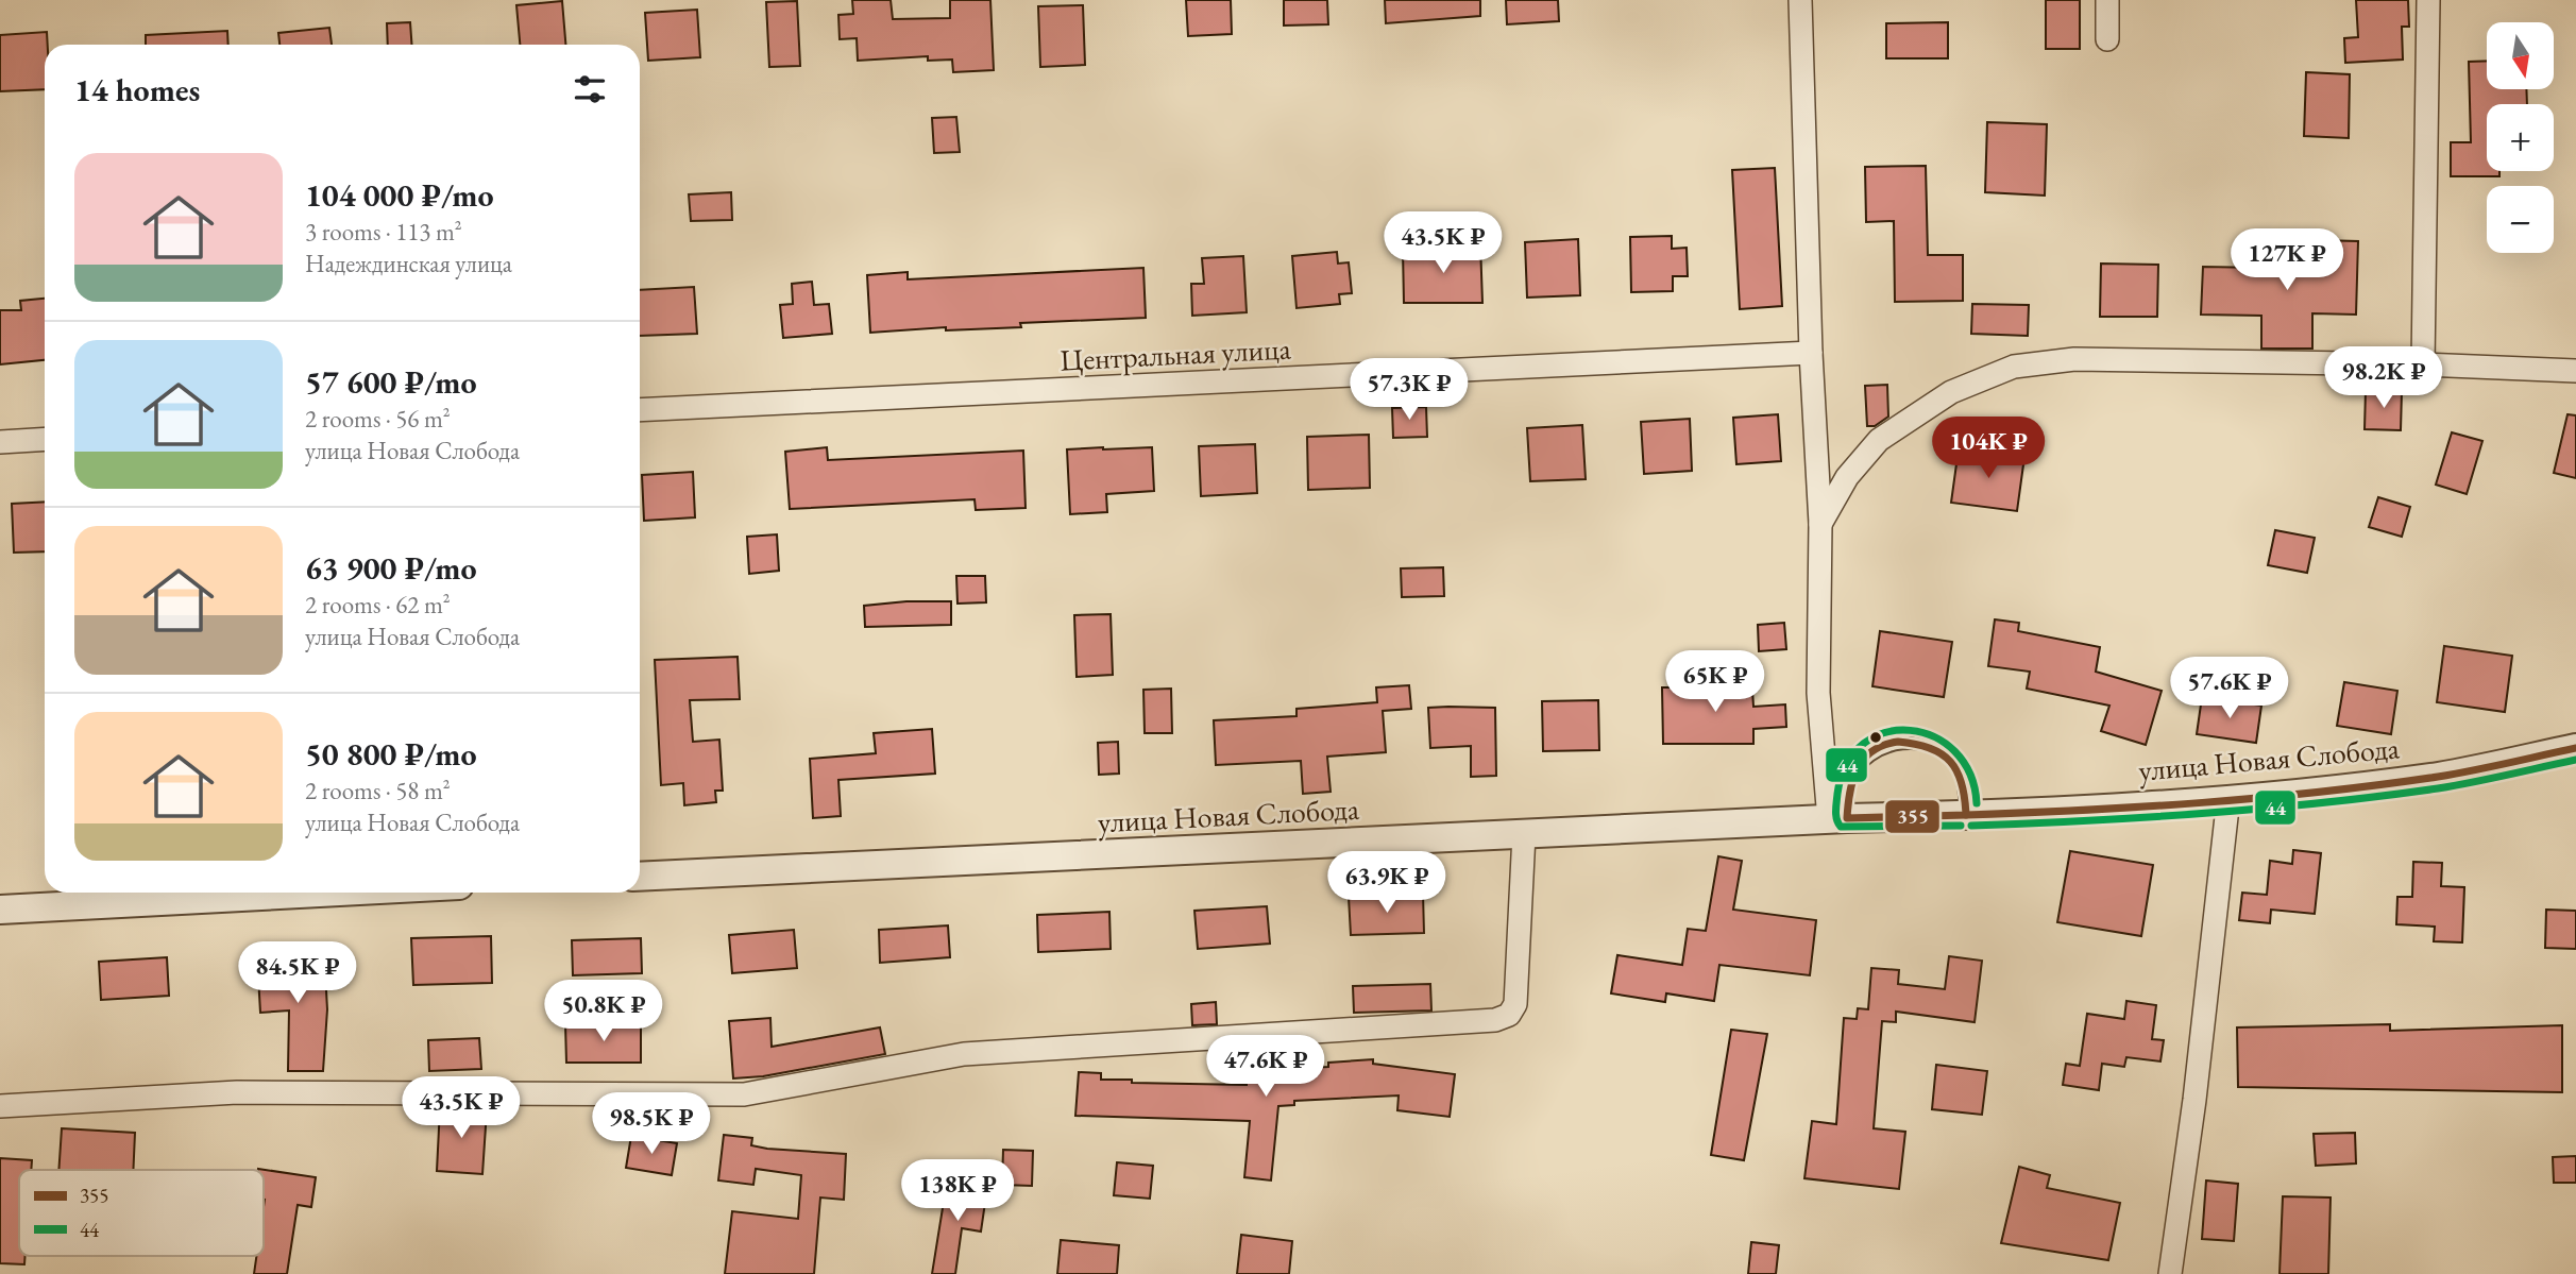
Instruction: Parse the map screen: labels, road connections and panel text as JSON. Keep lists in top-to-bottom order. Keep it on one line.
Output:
{"streets":{"street":["Центральная улица","улица Новая Слобода"]},"lines":["transit line 44","transit line 355"],"legend":["355","44"],"north":"bottom","page":{"map_buttons":["+","−"],"heading":"14 homes","list":[{"name":"104 000 ₽/mo","note":"3 rooms · 113 m² · Надеждинская улица"},{"name":"57 600 ₽/mo","note":"2 rooms · 56 m² · улица Новая Слобода"},{"name":"63 900 ₽/mo","note":"2 rooms · 62 m² · улица Новая Слобода"},{"name":"50 800 ₽/mo","note":"2 rooms · 58 m² · улица Новая Слобода"}],"price":["43.5K ₽","127K ₽","98.2K ₽","57.3K ₽","104K ₽","65K ₽","57.6K ₽","63.9K ₽","84.5K ₽","50.8K ₽","47.6K ₽","43.5K ₽","98.5K ₽","138K ₽"]}}
